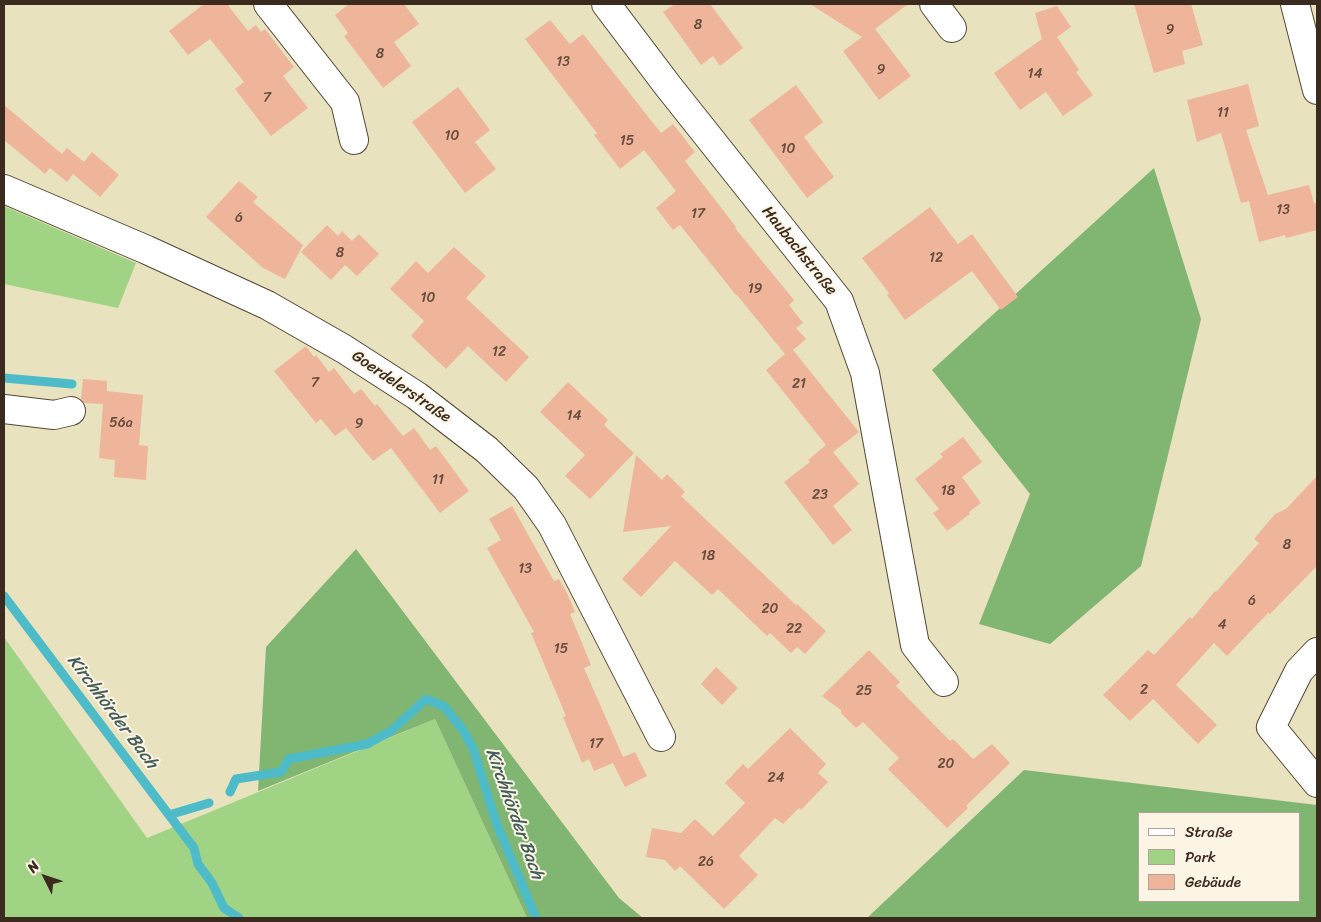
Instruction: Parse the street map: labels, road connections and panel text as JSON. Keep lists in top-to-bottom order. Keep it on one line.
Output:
{"streets":{"street":["Haubachstraße","Goerdelerstraße"]},"water":["Kirchhörder Bach"],"house_numbers":["8","9","8","13","9","14","7","11","10","15","10","13","17","6","8","12","19","10","12","7","21","14","56a","9","11","18","23","8","18","13","6","20","4","22","15","2","25","17","20","24","26"],"legend":["Straße","Park","Gebäude"],"north":"top left"}
